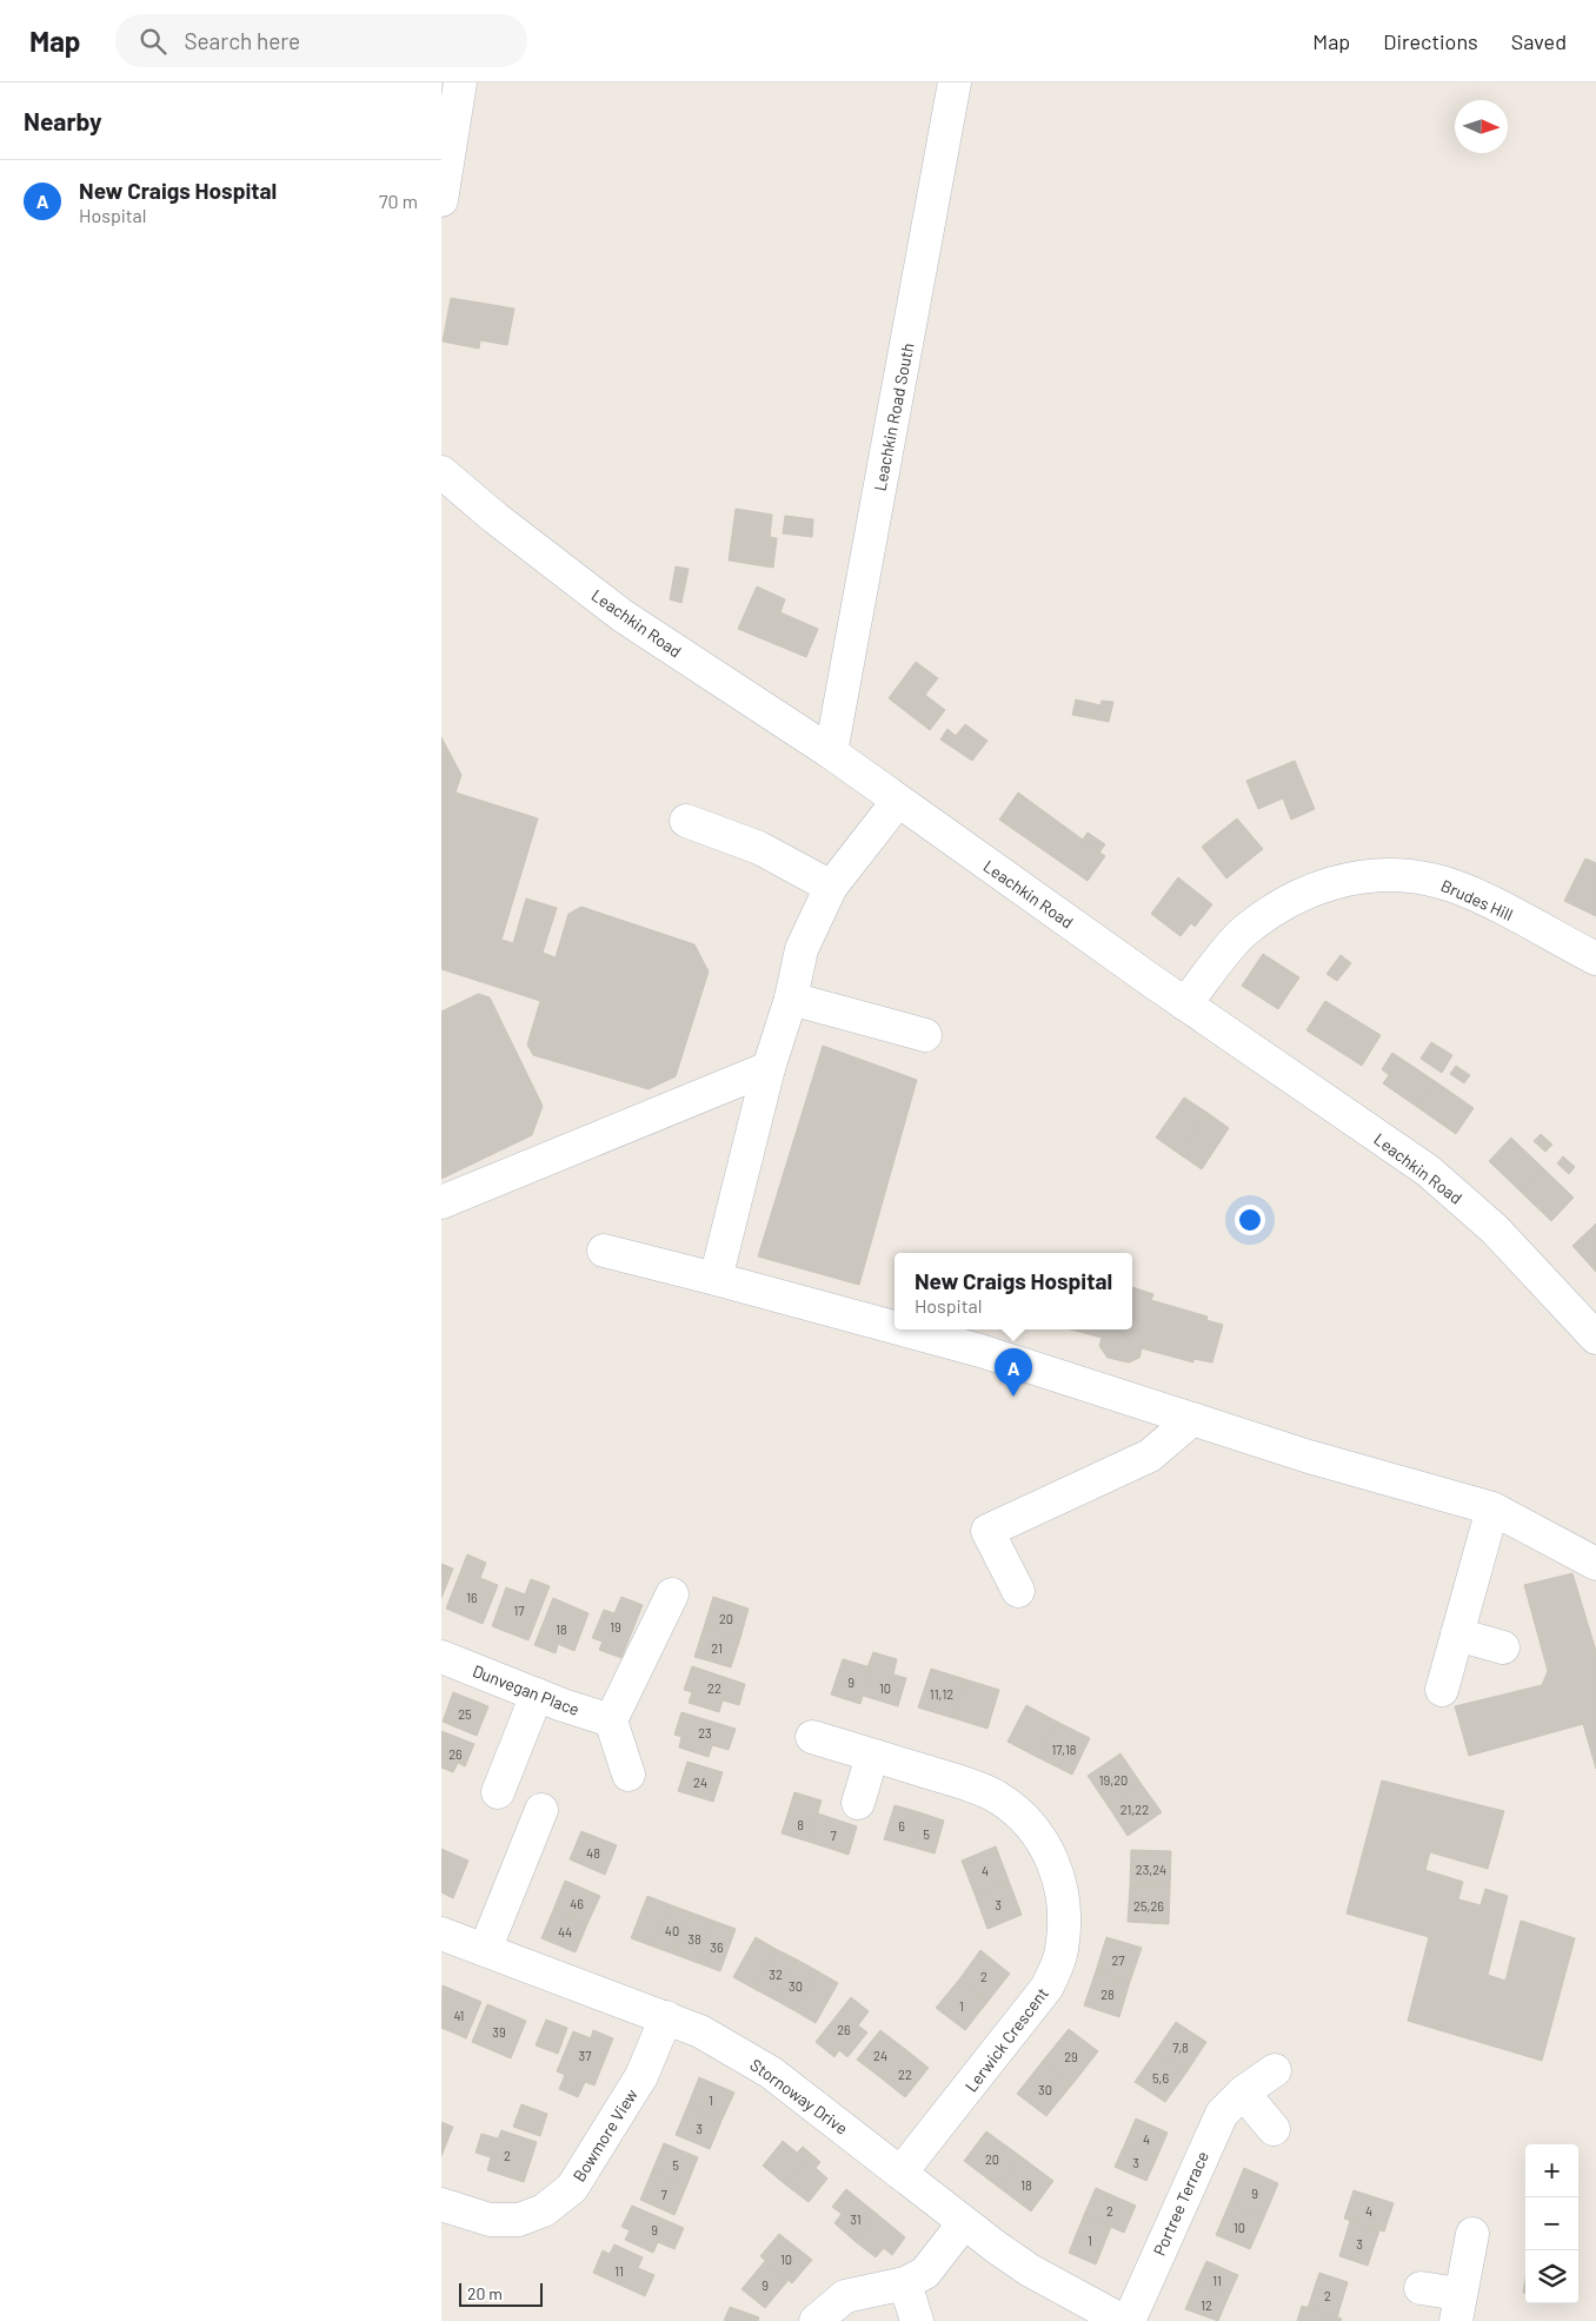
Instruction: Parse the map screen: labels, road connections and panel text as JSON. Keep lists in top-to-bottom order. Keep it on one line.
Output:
{"streets":{"street":["Leachkin Road South","Leachkin Road","Brudes Hill","Dunvegan Place","Lerwick Crescent","Stornoway Drive","Bowmore View","Portree Terrace"]},"crossings":[["Leachkin Road South","Leachkin Road"],["Leachkin Road","Brudes Hill"],["Lerwick Crescent","Stornoway Drive"],["Stornoway Drive","Bowmore View"]],"house_numbers":["16","17","20","19","18","21","9","22","10","11,12","25","23","17,18","26","19,20","24","21,22","8","6","5","7","48","23,24","4","46","3","25,26","40","44","38","36","27","32","2","30","28","1","41","26","39","7,8","37","24","29","22","5,6","30","1","3","4","2","20","3","5","18","9","7","2","4","31","10","9","1","3","10","11","11","9","2","12"],"scale_bar":"20 m","north":"right","page":{"header":"Map","search":"Search here","nav":["Map","Directions","Saved"],"heading":"Nearby","list":[{"mark":"A","name":"New Craigs Hospital","note":"Hospital","value":"70 m"}],"popup":["New Craigs Hospital","Hospital"],"pins":"A","map_buttons":["+","−"],"scale":"20 m"}}
